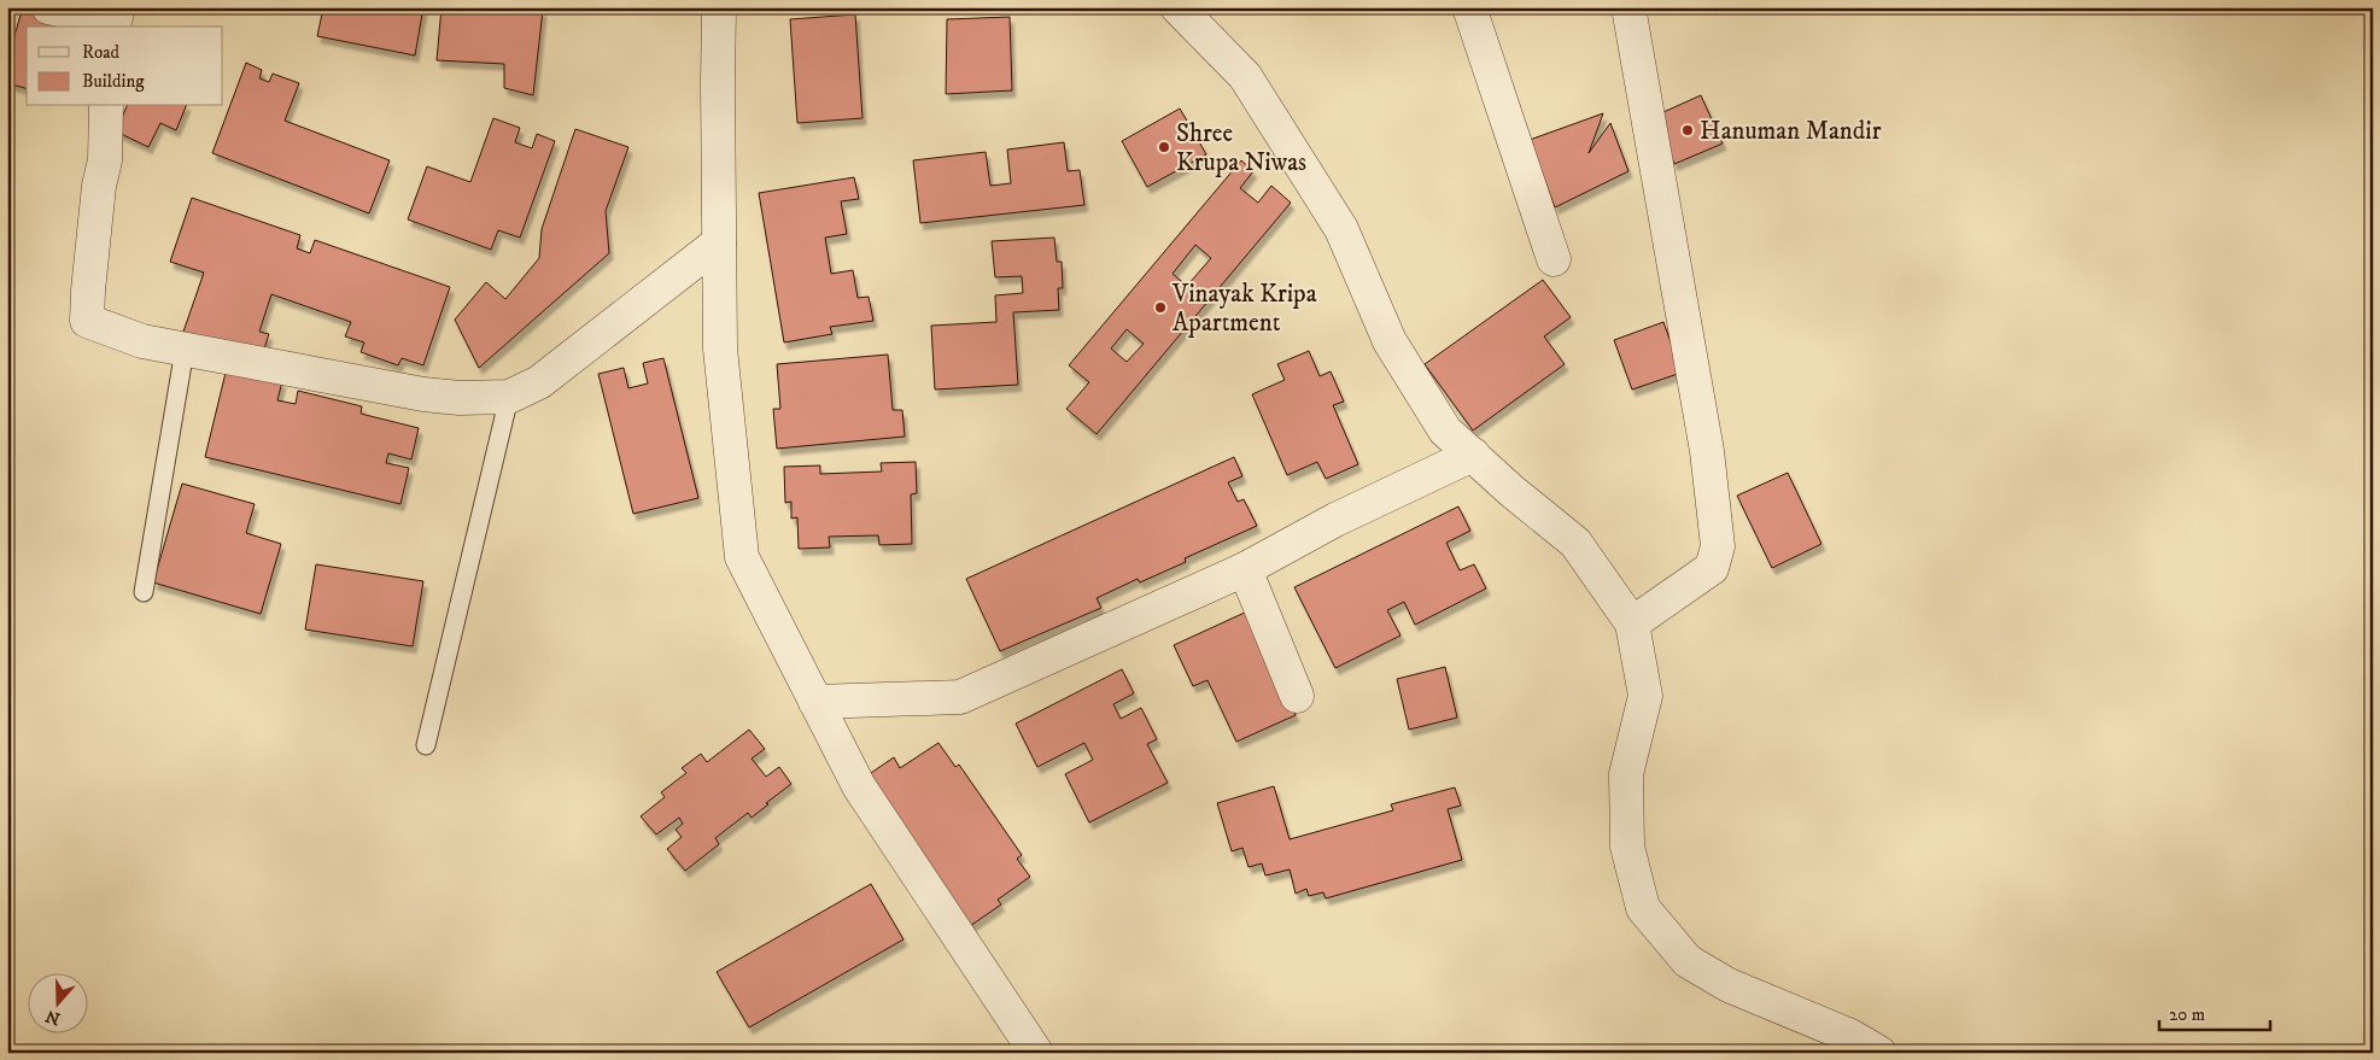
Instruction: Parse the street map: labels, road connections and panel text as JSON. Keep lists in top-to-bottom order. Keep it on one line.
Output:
{"places":["Hanuman Mandir","Shree Krupa Niwas","Vinayak Kripa Apartment"],"legend":["Road","Building"],"scale_bar":"20 m","north":"bottom"}
